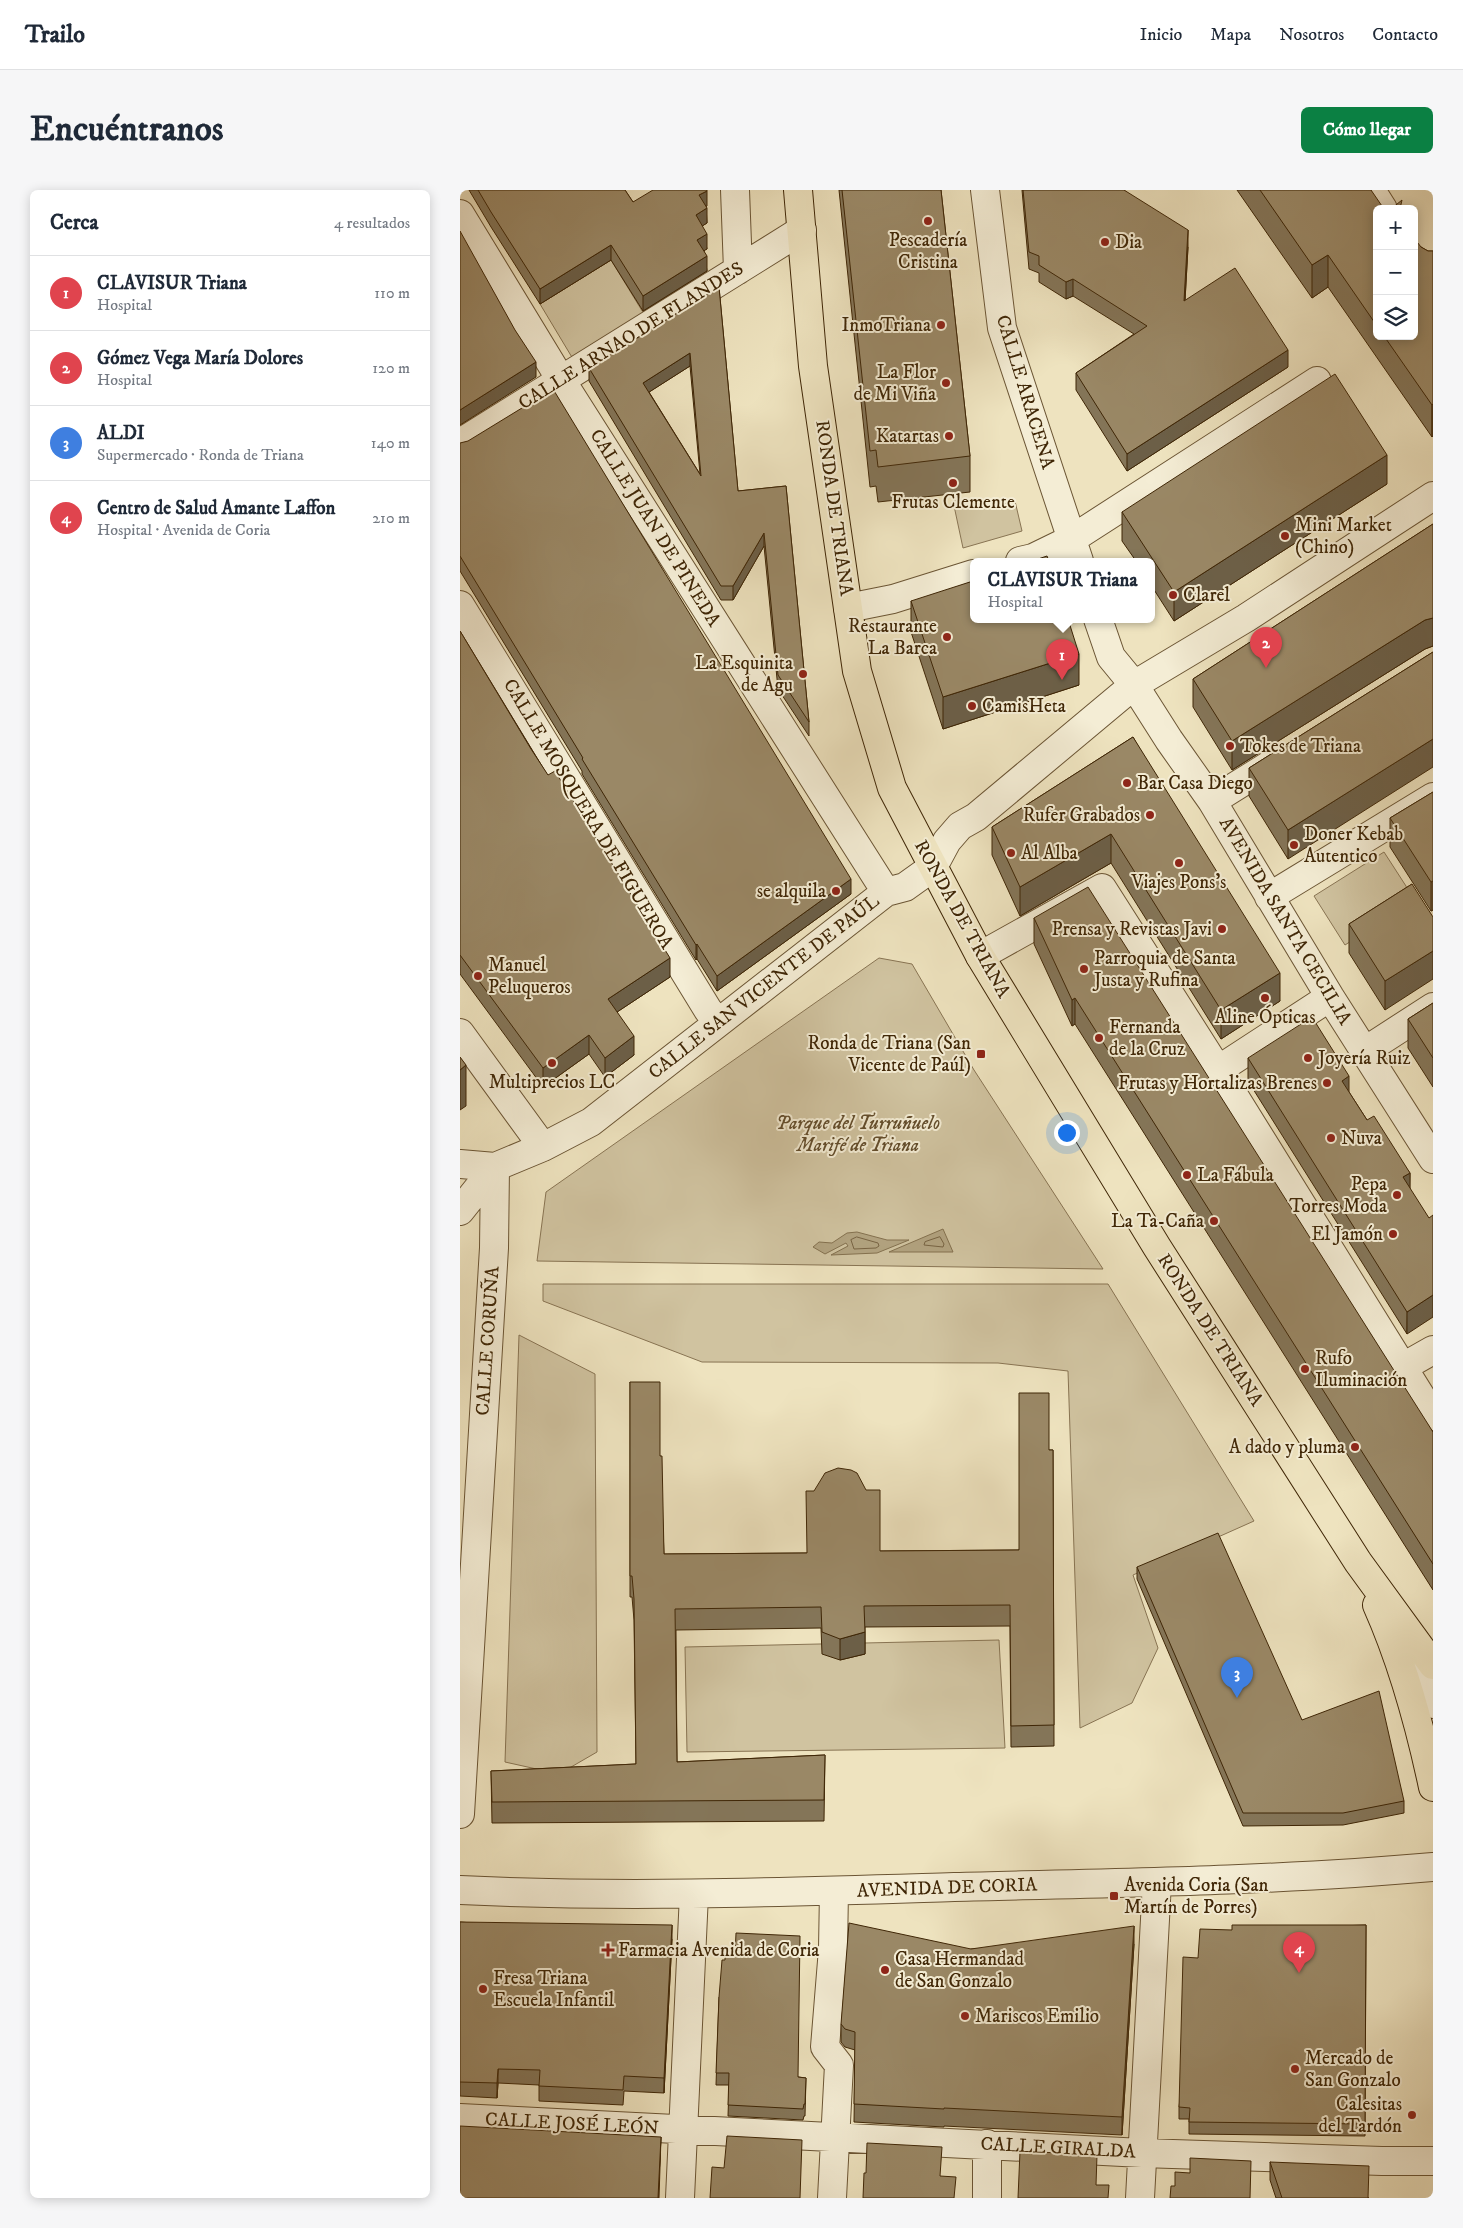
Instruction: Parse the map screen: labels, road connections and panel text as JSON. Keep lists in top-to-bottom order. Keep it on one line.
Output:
{"streets":{"main road":["RONDA DE TRIANA"],"street":["CALLE ARNAO DE FLANDES","CALLE ARACENA","CALLE JUAN DE PINEDA","CALLE MOSQUERA DE FIGUEROA","AVENIDA SANTA CECILIA","CALLE SAN VICENTE DE PAÚL","CALLE CORUÑA","AVENIDA DE CORIA","CALLE JOSÉ LEÓN","CALLE GIRALDA"]},"crossings":[["CALLE ARNAO DE FLANDES","RONDA DE TRIANA"],["CALLE ARNAO DE FLANDES","CALLE JUAN DE PINEDA"],["RONDA DE TRIANA","CALLE SAN VICENTE DE PAÚL"],["CALLE JUAN DE PINEDA","CALLE SAN VICENTE DE PAÚL"],["CALLE MOSQUERA DE FIGUEROA","CALLE SAN VICENTE DE PAÚL"],["AVENIDA SANTA CECILIA","CALLE SAN VICENTE DE PAÚL"],["CALLE SAN VICENTE DE PAÚL","CALLE CORUÑA"],["CALLE JOSÉ LEÓN","CALLE GIRALDA"]],"parks":["Parque del Turruñuelo Marifé de Triana"],"places":{"other":["Pescadería Cristina","Dia","InmoTriana","La Flor de Mi Viña","Katartas","Frutas Clemente","Mini Market (Chino)","Clarel","Restaurante La Barca","La Esquinita de Agu","CamisHeta","Tokes de Triana","Bar Casa Diego","Rufer Grabados","Doner Kebab Autentico","Al Alba","Viajes Pons's","se alquila","Prensa y Revistas Javi","Parroquia de Santa Justa y Rufina","Manuel Peluqueros","Aline Ópticas","Fernanda de la Cruz","Joyería Ruiz","Multiprecios LC","Frutas y Hortalizas Brenes","Nuva","La Fábula","Pepa Torres Moda","La Ta-Caña","El Jamón","Rufo Iluminación","A dado y pluma","Casa Hermandad de San Gonzalo","Fresa Triana Escuela Infantil","Mariscos Emilio","Mercado de San Gonzalo","Calesitas del Tardón"],"transit":["Ronda de Triana (San Vicente de Paúl)","Avenida Coria (San Martín de Porres)"],"health":["Farmacia Avenida de Coria"]},"page":{"header":"Trailo","nav":["Inicio","Mapa","Nosotros","Contacto"],"buttons":"Cómo llegar","title":"Encuéntranos","heading":["Cerca","4 resultados"],"map_buttons":["+","−"],"list":[{"mark":"1","name":"CLAVISUR Triana","note":"Hospital","value":"110 m"},{"mark":"2","name":"Gómez Vega María Dolores","note":"Hospital","value":"120 m"},{"mark":"3","name":"ALDI","note":"Supermercado · Ronda de Triana","value":"140 m"},{"mark":"4","name":"Centro de Salud Amante Laffon","note":"Hospital · Avenida de Coria","value":"210 m"}],"popup":["CLAVISUR Triana","Hospital"],"pins":["2","1","3","4"]}}
